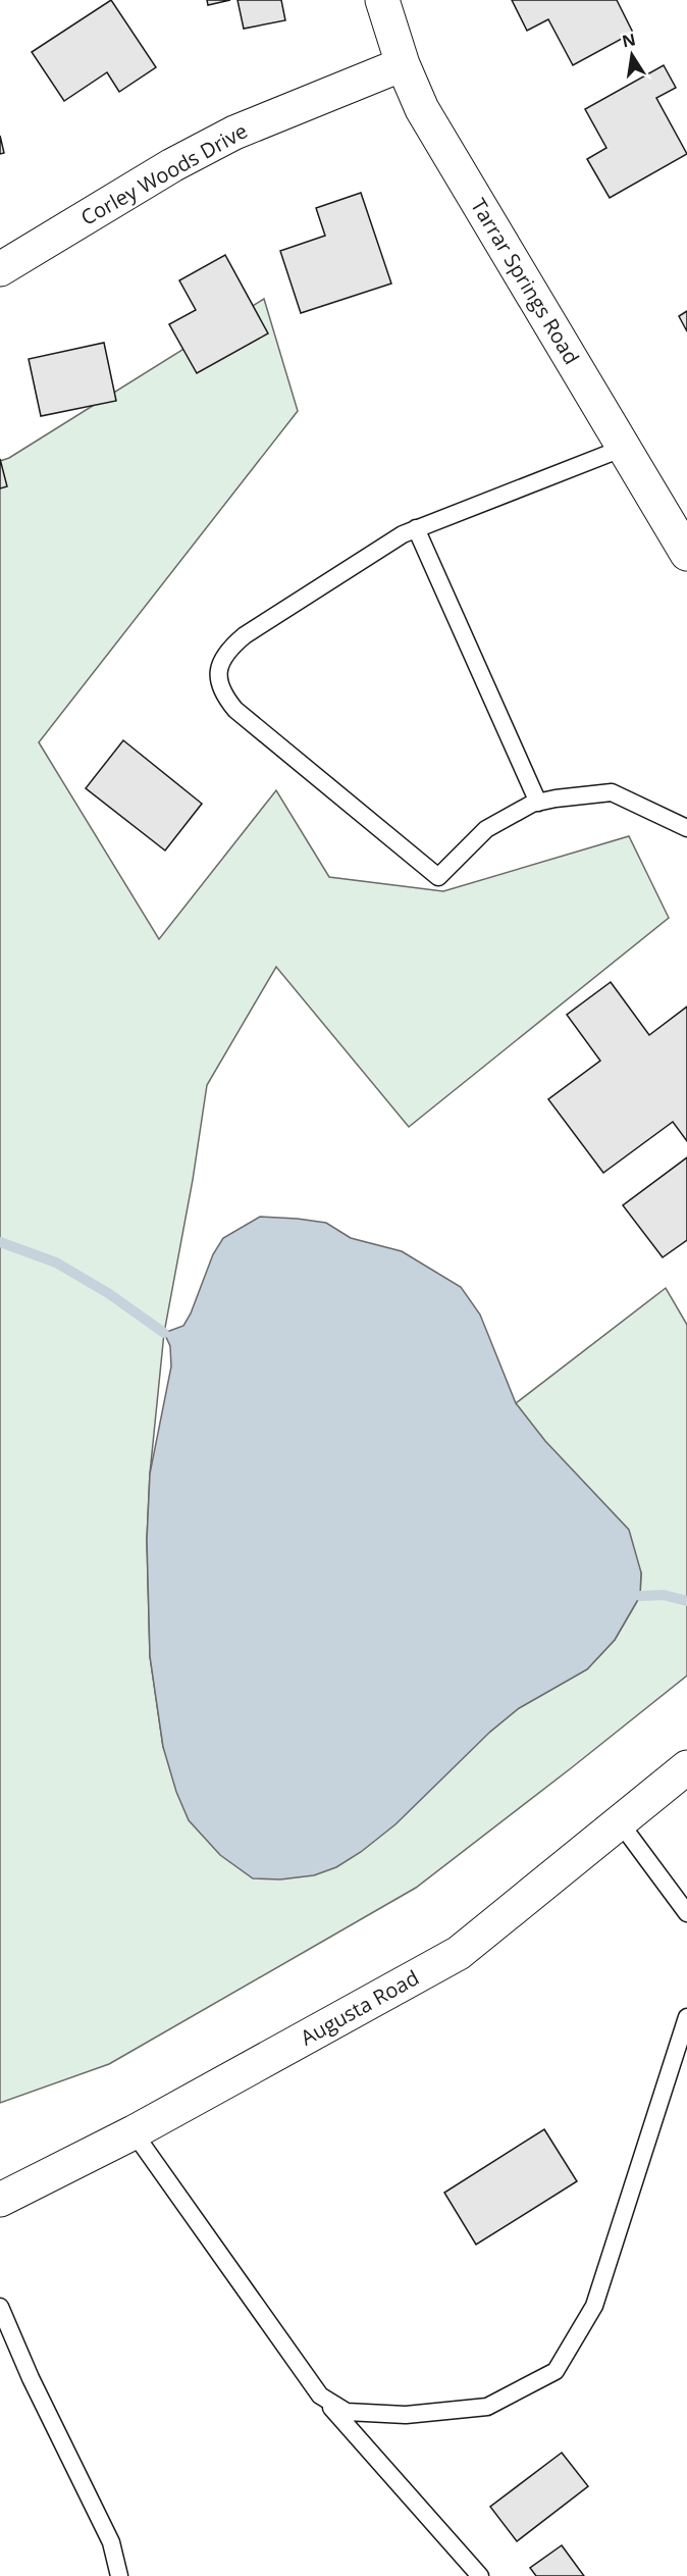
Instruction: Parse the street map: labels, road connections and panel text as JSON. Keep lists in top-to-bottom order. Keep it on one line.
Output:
{"streets":{"street":["Corley Woods Drive","Tarrar Springs Road","Augusta Road"]},"crossings":[["Corley Woods Drive","Tarrar Springs Road"]],"north":"top"}
